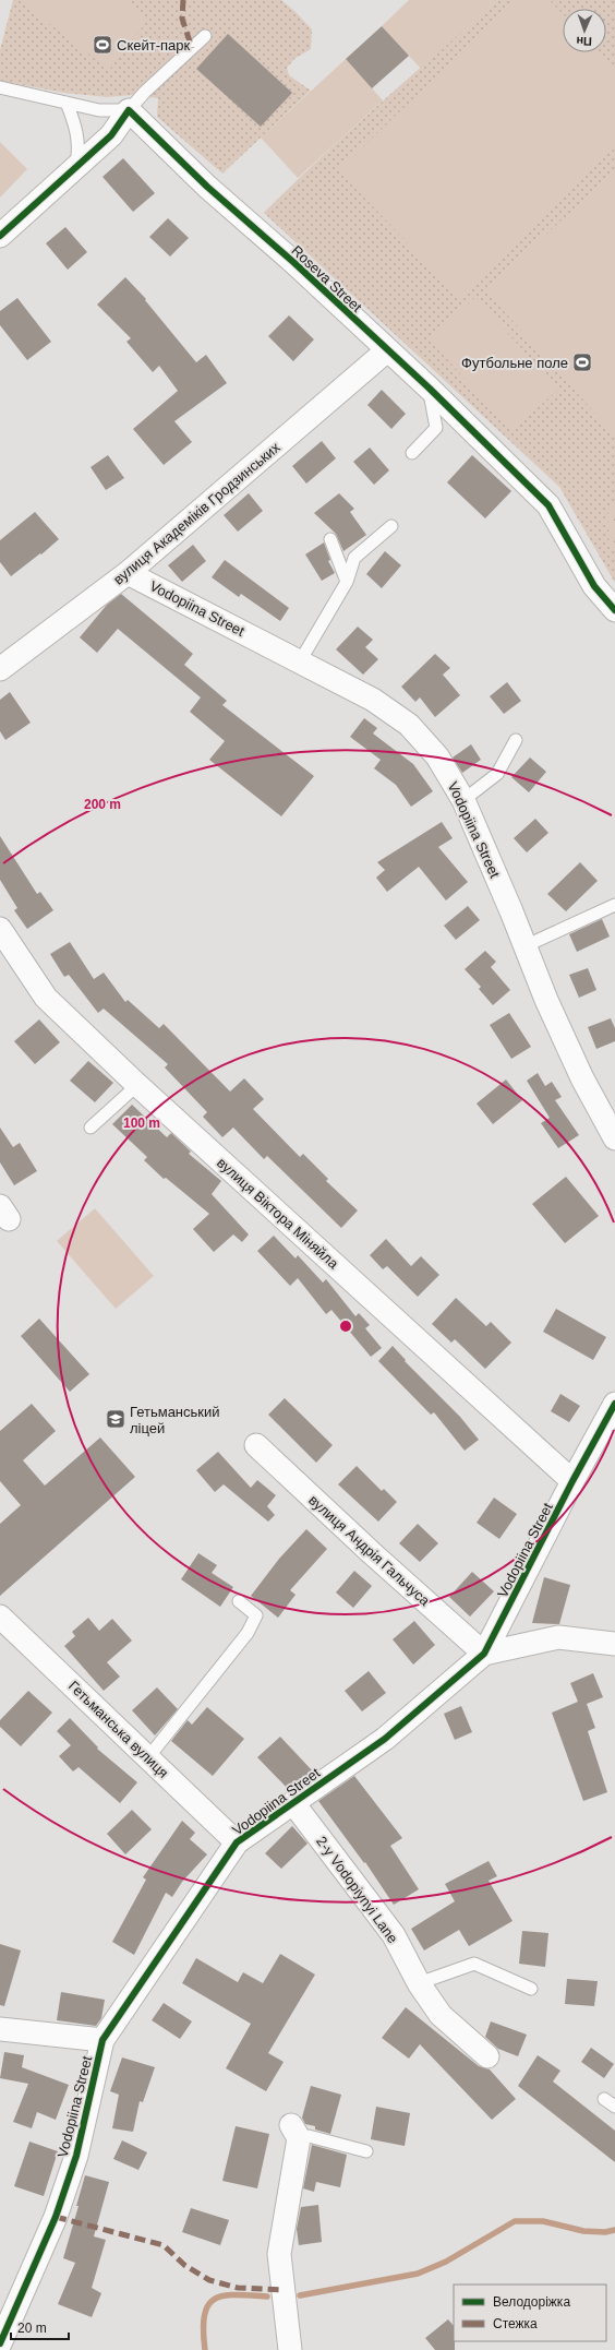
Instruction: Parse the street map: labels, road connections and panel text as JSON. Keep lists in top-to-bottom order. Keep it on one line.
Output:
{"streets":{"street":["Roseva Street","вулиця Академіків Гродзинських","Vodopiina Street","вулиця Віктора Міняйла","вулиця Андрія Гальчуса","Гетьманська вулиця","2-y Vodopiynyi Lane"]},"crossings":[["Roseva Street","вулиця Академіків Гродзинських"],["вулиця Академіків Гродзинських","Vodopiina Street"],["Vodopiina Street","вулиця Віктора Міняйла"],["Vodopiina Street","вулиця Андрія Гальчуса"],["Vodopiina Street","Гетьманська вулиця"],["Vodopiina Street","2-y Vodopiynyi Lane"]],"places":{"sports":["Скейт-парк","Футбольне поле"],"school or university":["Гетьманський ліцей"]},"legend":["Велодоріжка","Стежка"],"scale_bar":"20 m","north":"bottom","rings":["200 m","100 m"]}
